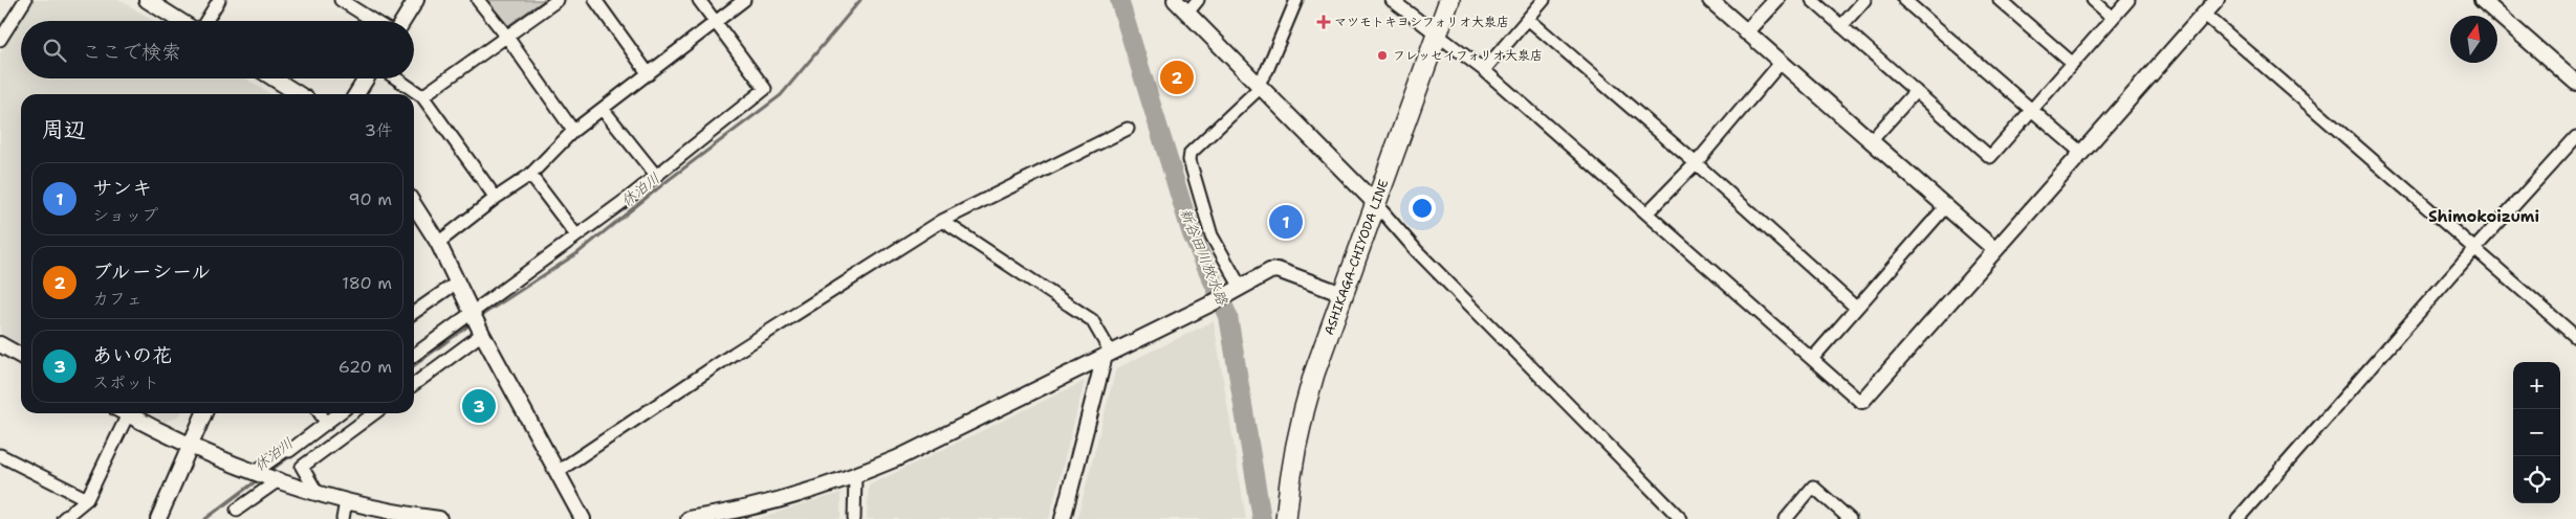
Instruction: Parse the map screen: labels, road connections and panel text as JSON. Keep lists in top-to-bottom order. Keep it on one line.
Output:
{"streets":{"main road":["ASHIKAGA-CHIYODA LINE"]},"districts":["Shimokoizumi"],"water":["休泊川","新谷田川放水路"],"places":{"health":["マツモトキヨシフォリオ大泉店"],"other":["フレッセイフォリオ大泉店"]},"north":"top","page":{"search":"ここで検索","pins":["2","1","3"],"heading":["周辺","3件"],"list":[{"mark":"1","name":"サンキ","note":"ショップ","value":"90 m"},{"mark":"2","name":"ブルーシール","note":"カフェ","value":"180 m"},{"mark":"3","name":"あいの花","note":"スポット","value":"620 m"}],"map_buttons":["+","−"]}}
